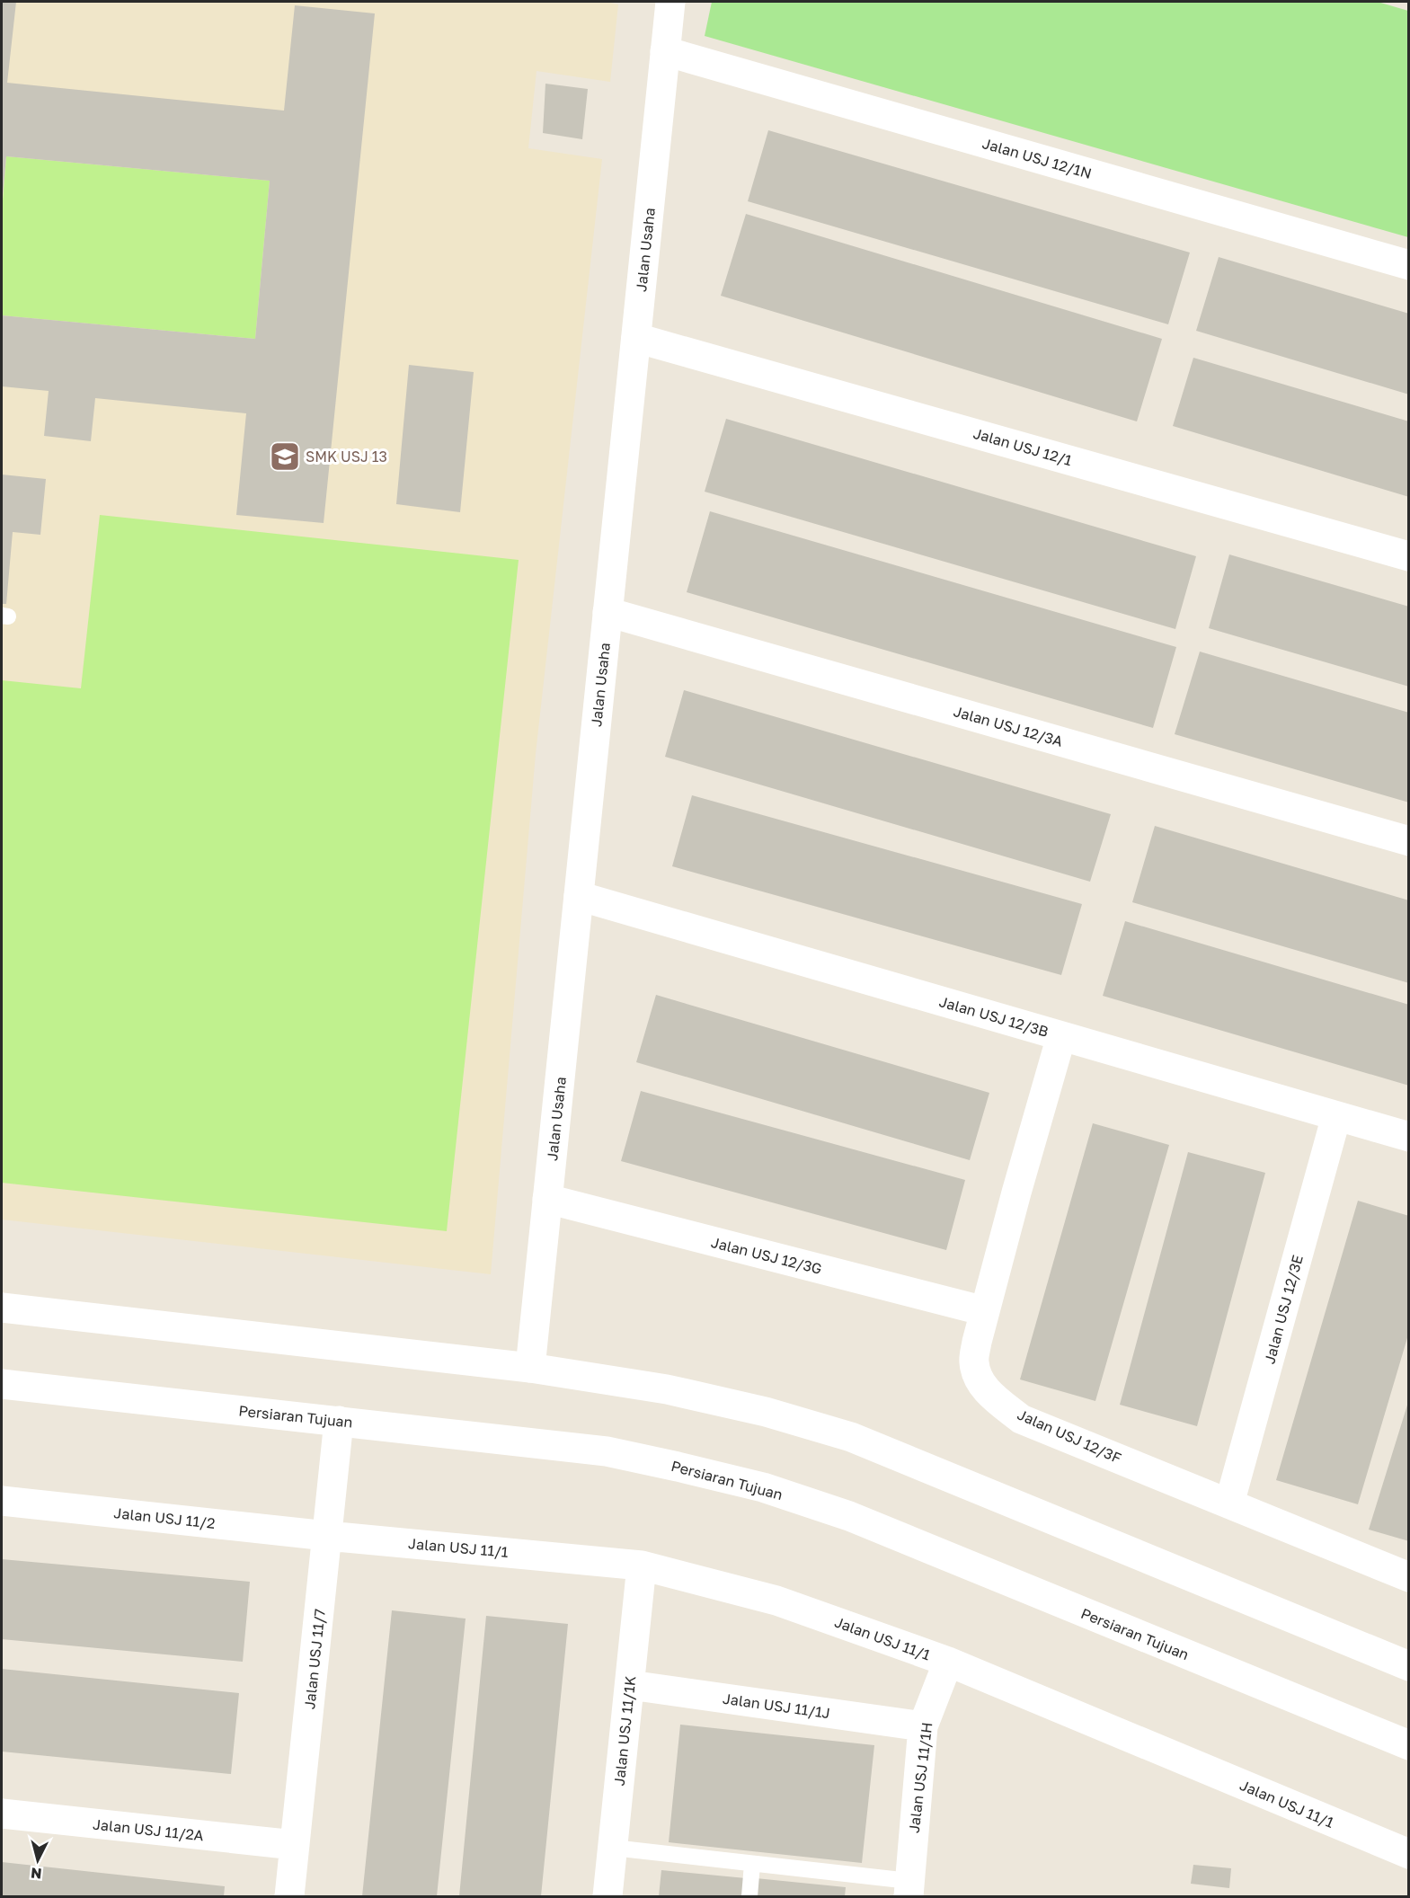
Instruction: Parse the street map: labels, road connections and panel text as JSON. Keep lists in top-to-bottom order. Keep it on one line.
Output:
{"streets":{"street":["Jalan USJ 12/1N","Jalan Usaha","Jalan USJ 12/1","Jalan USJ 12/3A","Jalan USJ 12/3B","Jalan USJ 12/3G","Jalan USJ 12/3E","Persiaran Tujuan","Jalan USJ 12/3F","Jalan USJ 11/2","Jalan USJ 11/1","Jalan USJ 11/7","Jalan USJ 11/1J","Jalan USJ 11/1K","Jalan USJ 11/1H","Jalan USJ 11/2A"]},"crossings":[["Jalan USJ 12/1N","Jalan Usaha"],["Jalan Usaha","Jalan USJ 12/1"],["Jalan Usaha","Jalan USJ 12/3A"],["Jalan Usaha","Jalan USJ 12/3B"],["Jalan Usaha","Jalan USJ 12/3G"],["Jalan USJ 12/3B","Jalan USJ 12/3E"],["Jalan USJ 12/3B","Jalan USJ 12/3F"],["Jalan USJ 12/3G","Jalan USJ 12/3F"],["Jalan USJ 12/3E","Jalan USJ 12/3F"],["Persiaran Tujuan","Jalan USJ 11/7"],["Jalan USJ 11/2","Jalan USJ 11/1"],["Jalan USJ 11/2","Jalan USJ 11/7"],["Jalan USJ 11/1","Jalan USJ 11/7"],["Jalan USJ 11/1","Jalan USJ 11/1K"],["Jalan USJ 11/1","Jalan USJ 11/1H"],["Jalan USJ 11/7","Jalan USJ 11/2A"],["Jalan USJ 11/1J","Jalan USJ 11/1K"],["Jalan USJ 11/1J","Jalan USJ 11/1H"]],"places":{"school or university":["SMK USJ 13"]},"north":"bottom"}
